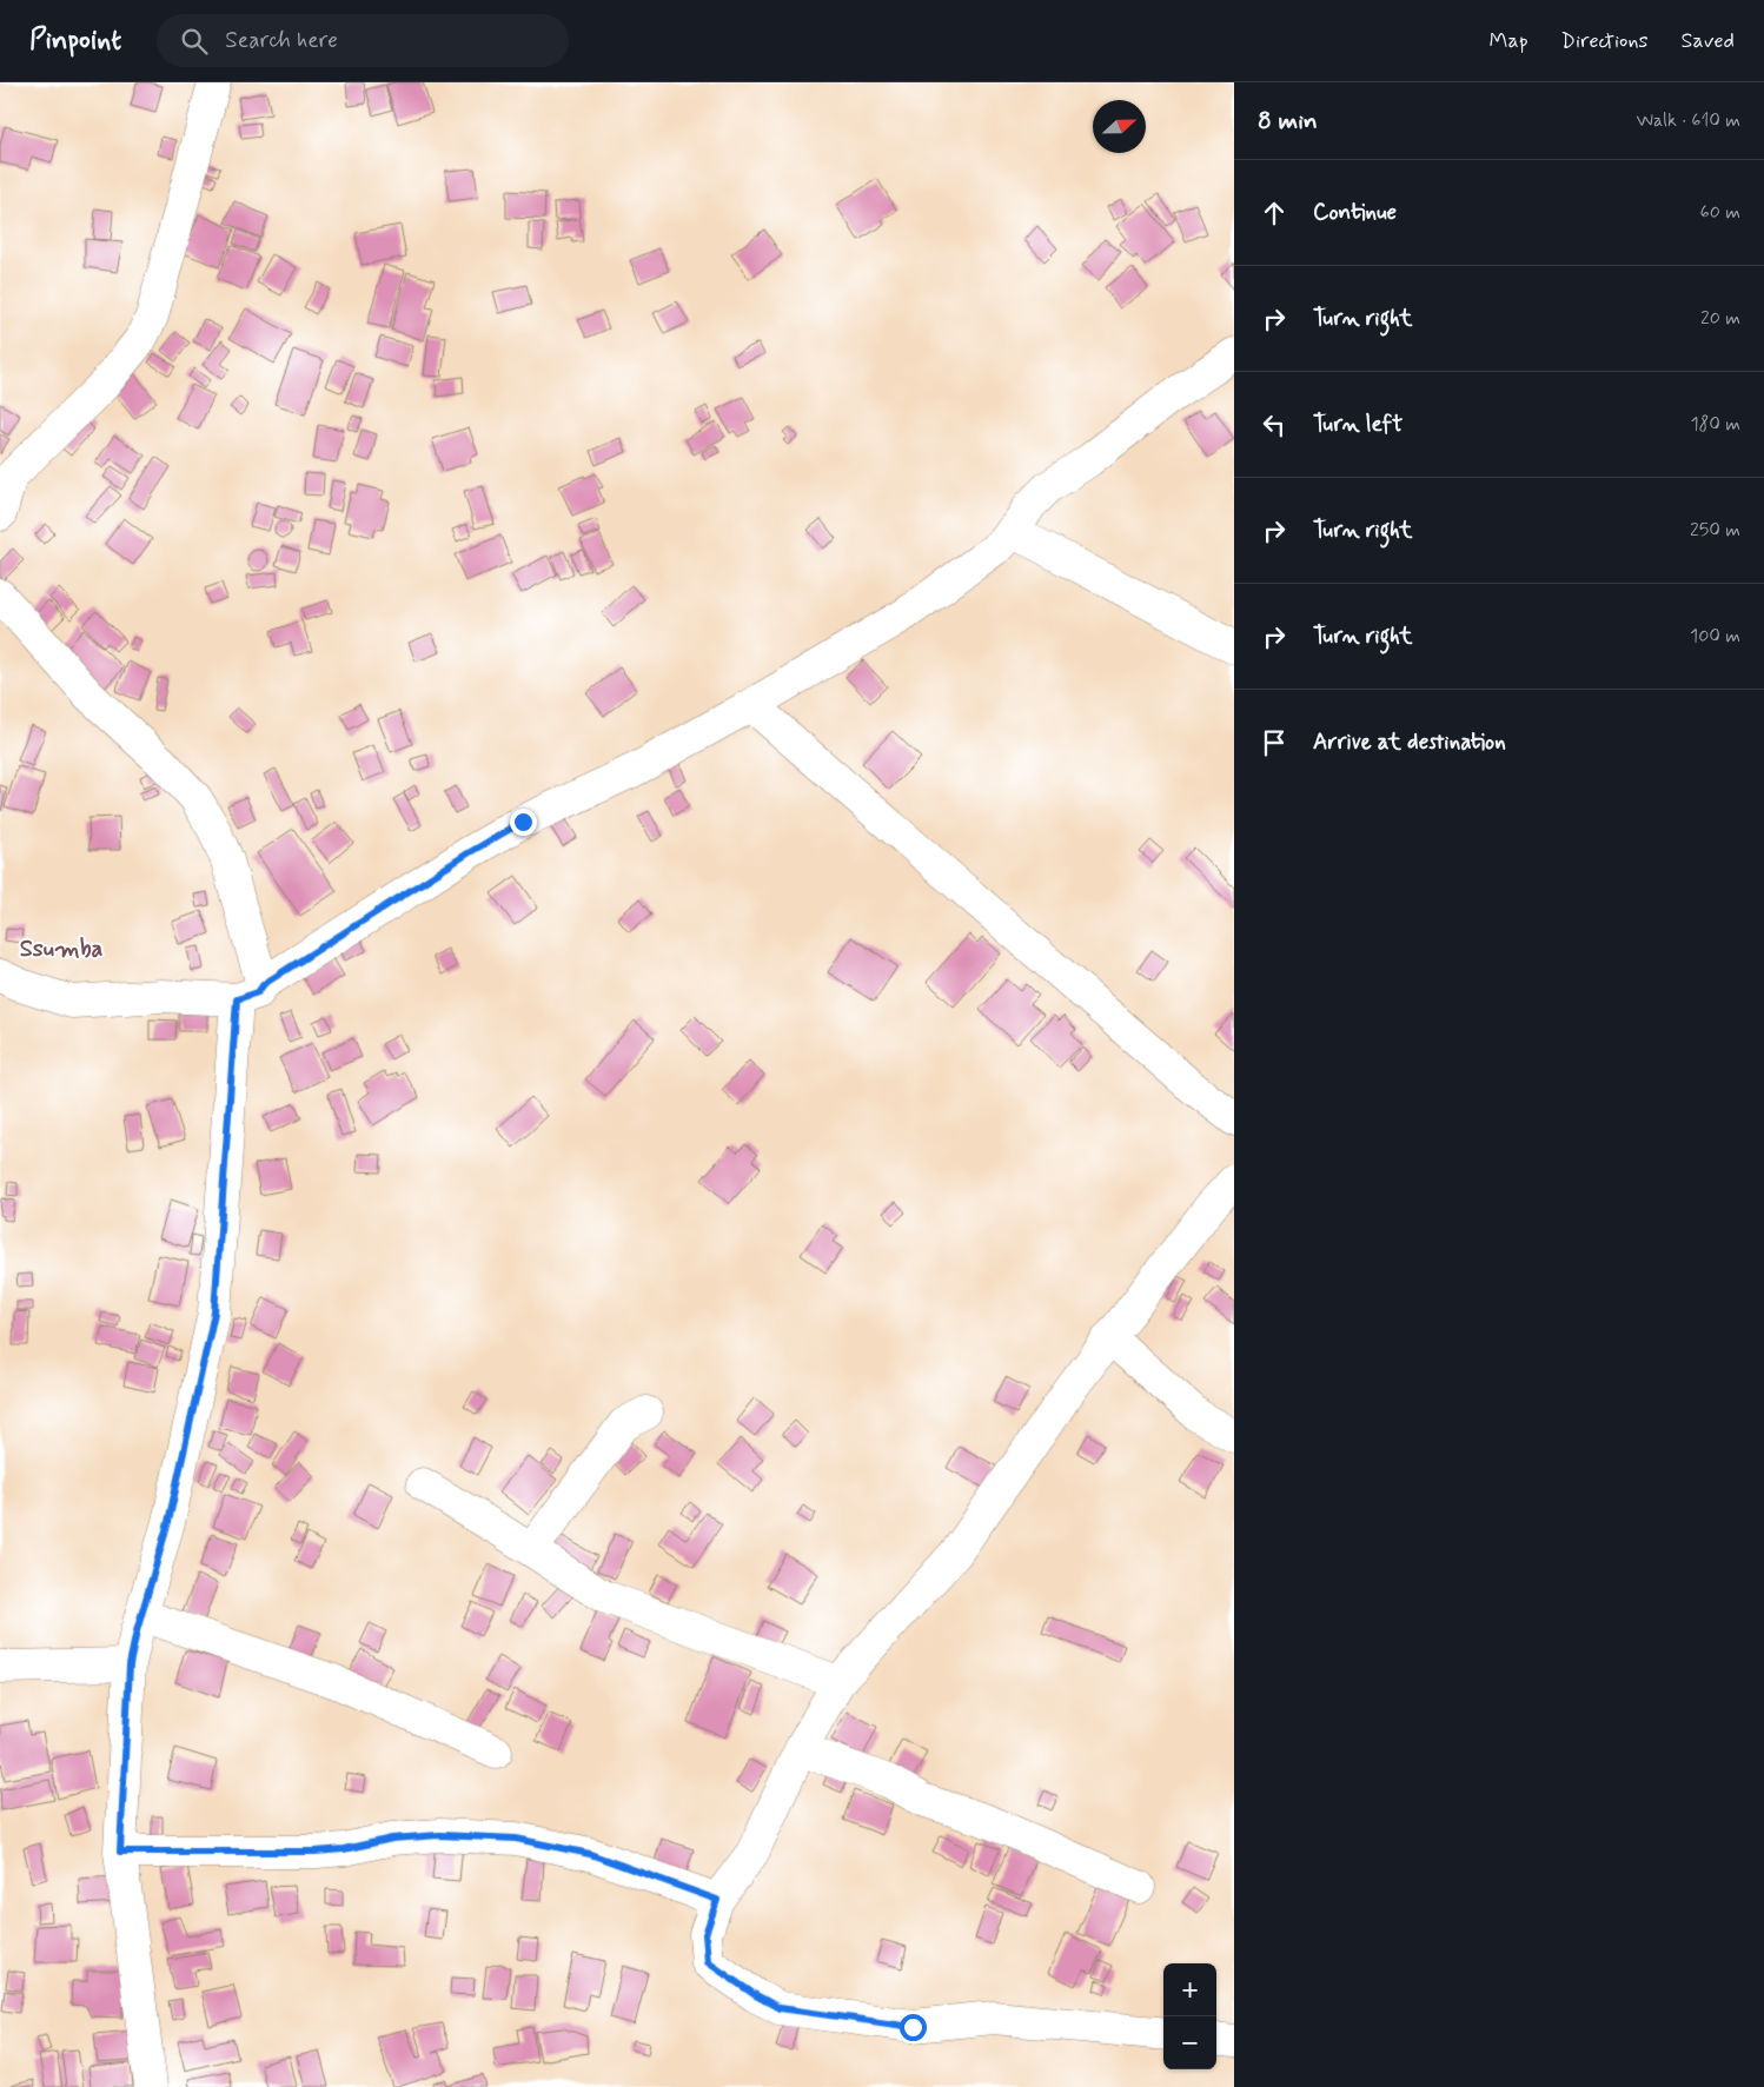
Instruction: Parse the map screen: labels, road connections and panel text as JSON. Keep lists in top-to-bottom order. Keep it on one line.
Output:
{"districts":["Ssumba"],"north":"right","page":{"header":"Pinpoint","search":"Search here","nav":["Map","Directions","Saved"],"heading":["8 min","Walk · 610 m"],"list":[["Continue","60 m"],["Turn right","20 m"],["Turn left","180 m"],["Turn right","250 m"],["Turn right","100 m"],"Arrive at destination"],"map_buttons":["+","−"]}}
